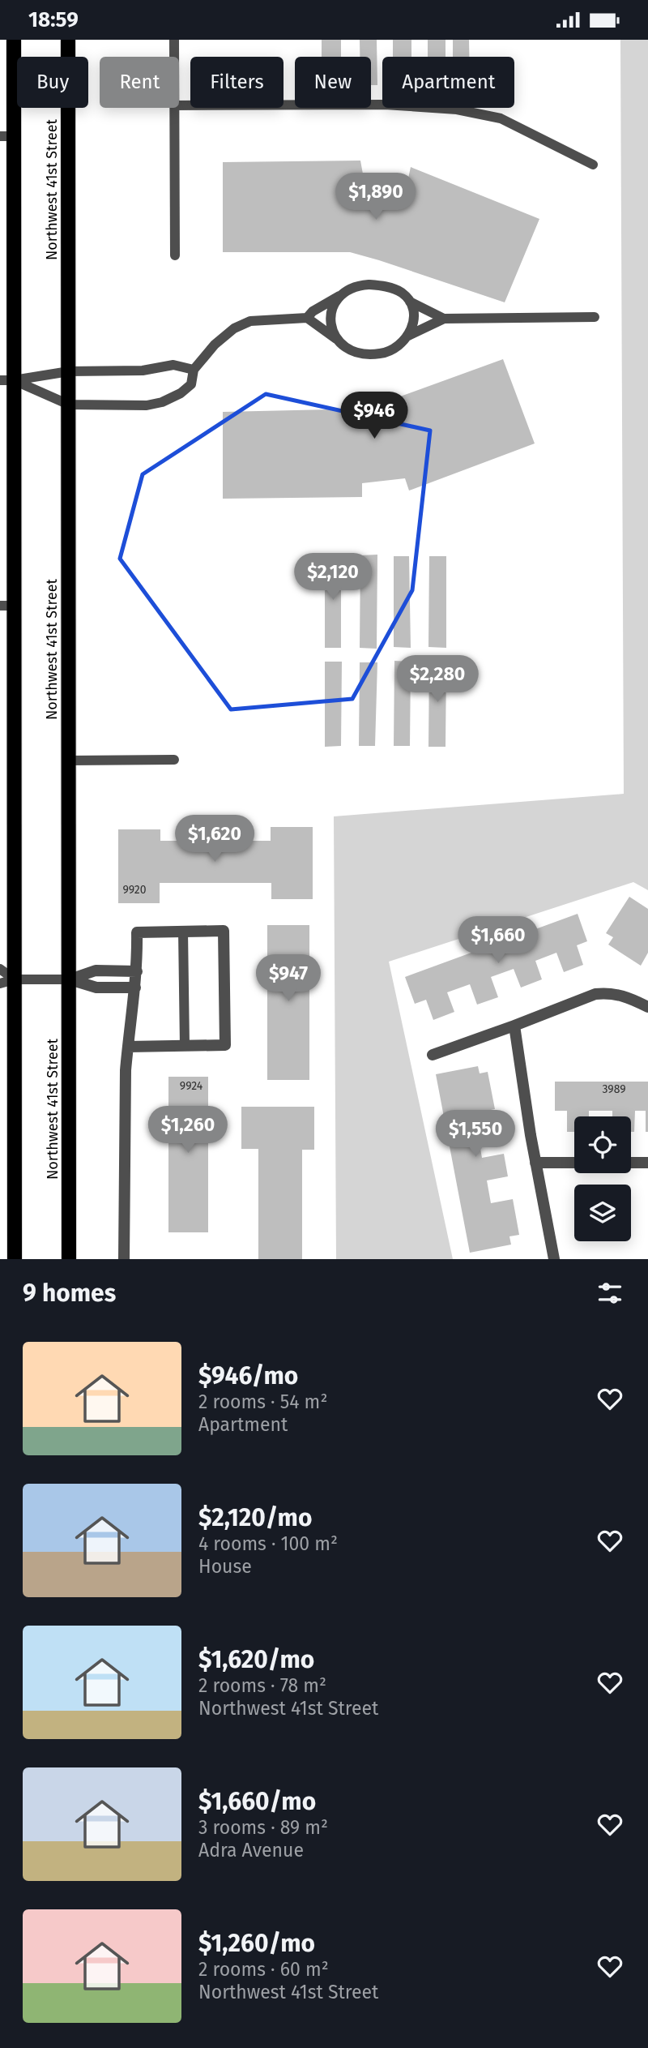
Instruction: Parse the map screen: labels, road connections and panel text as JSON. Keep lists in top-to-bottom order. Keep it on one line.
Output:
{"streets":{"main road":["Northwest 41st Street"]},"house_numbers":["9920","9924","3989"],"page":{"status":"18:59","chip":["Buy","Rent","Filters","New","Apartment"],"price":["$1,890","$946","$2,120","$2,280","$1,620","$1,660","$947","$1,260","$1,550"],"heading":"9 homes","list":[{"name":"$946/mo","note":"2 rooms · 54 m² · Apartment"},{"name":"$2,120/mo","note":"4 rooms · 100 m² · House"},{"name":"$1,620/mo","note":"2 rooms · 78 m² · Northwest 41st Street"},{"name":"$1,660/mo","note":"3 rooms · 89 m² · Adra Avenue"},{"name":"$1,260/mo","note":"2 rooms · 60 m² · Northwest 41st Street"}]}}
